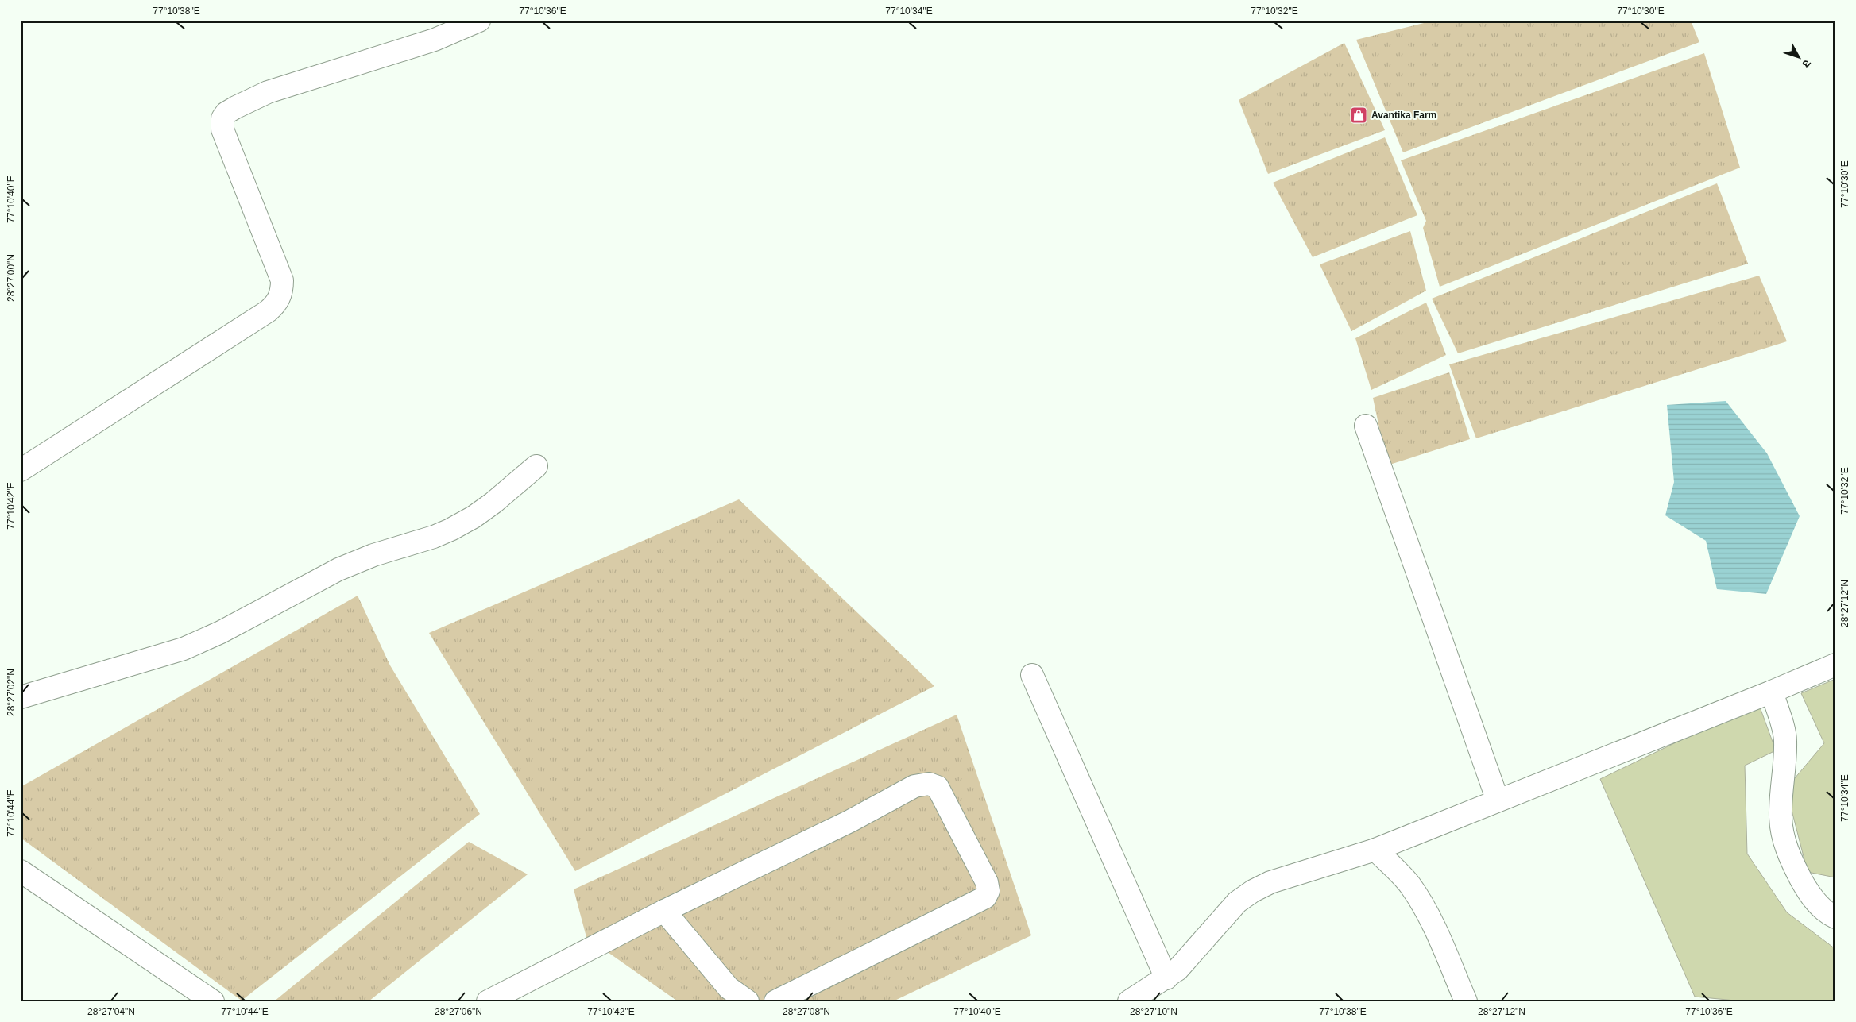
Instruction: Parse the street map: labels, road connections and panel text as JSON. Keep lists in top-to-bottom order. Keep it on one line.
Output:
{"places":{"shop":["Avantika Farm"]},"north":"bottom right","coordinates":["77°10'38\"E","77°10'36\"E","77°10'34\"E","77°10'32\"E","77°10'30\"E","77°10'40\"E","28°27'00\"N","77°10'42\"E","28°27'12\"N","28°27'02\"N","77°10'44\"E","28°27'04\"N","28°27'06\"N","28°27'08\"N","28°27'10\"N"]}
